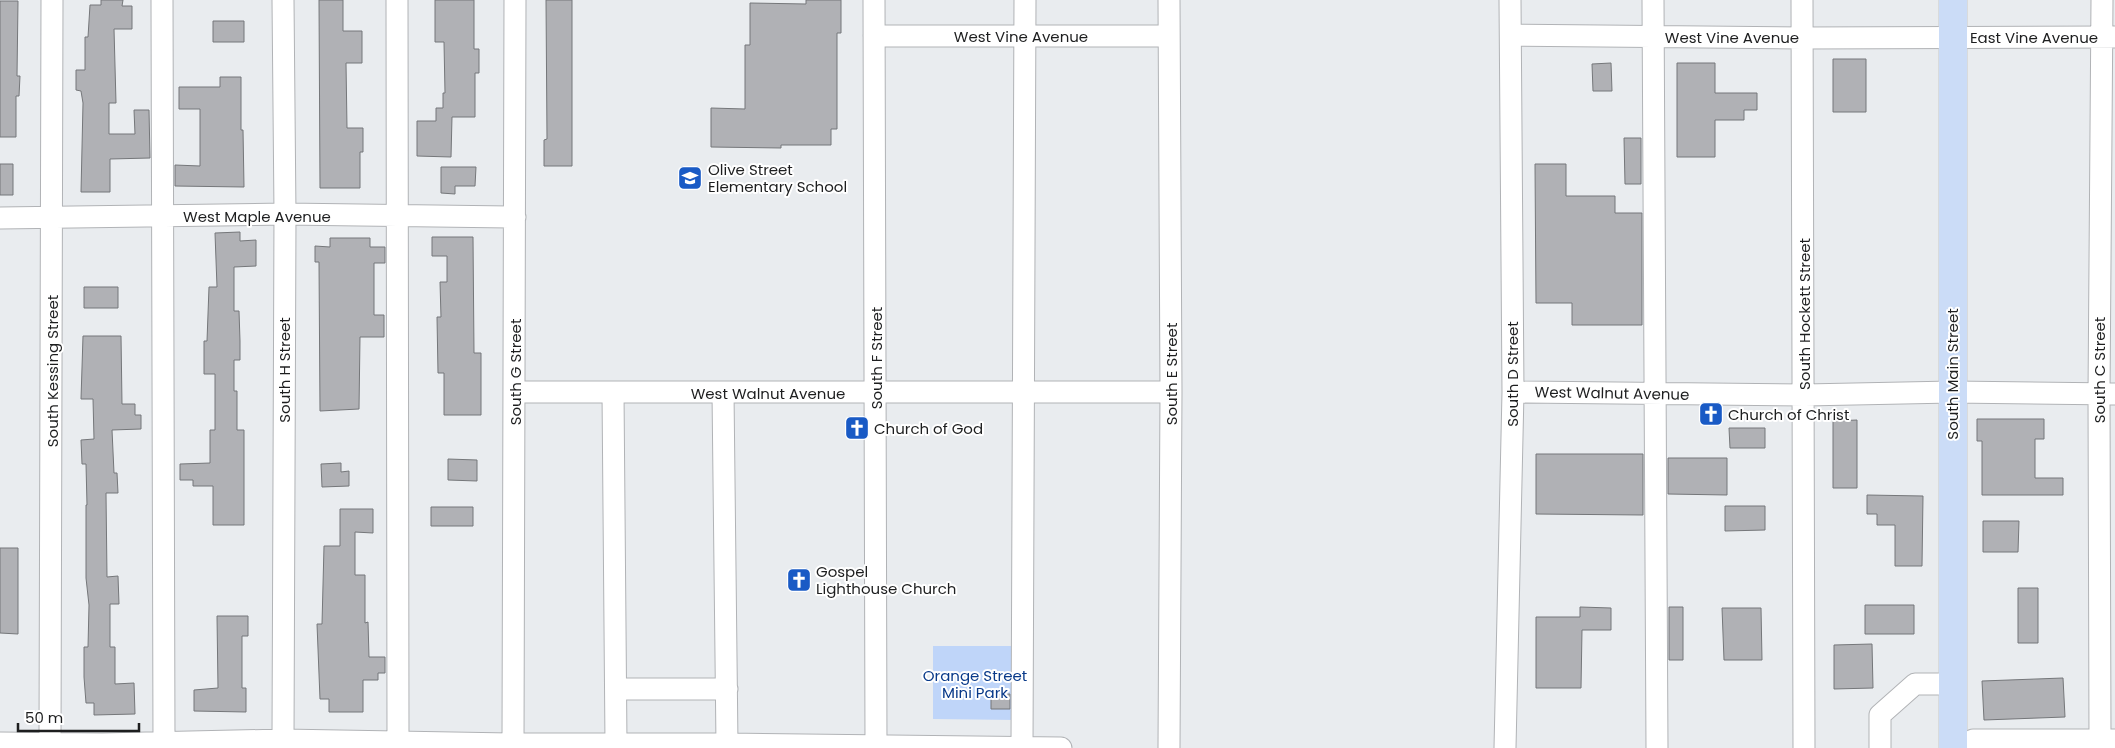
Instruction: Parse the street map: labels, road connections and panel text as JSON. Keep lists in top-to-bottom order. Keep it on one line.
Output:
{"streets":{"main road":["South Main Street"],"street":["West Vine Avenue","East Vine Avenue","West Maple Avenue","South Hockett Street","South F Street","South H Street","South C Street","South Kessing Street","South G Street","South E Street","South D Street","West Walnut Avenue"]},"crossings":[["West Vine Avenue","East Vine Avenue"],["West Vine Avenue","South Hockett Street"],["West Vine Avenue","South F Street"],["West Vine Avenue","South E Street"],["West Vine Avenue","South D Street"],["West Vine Avenue","South Main Street"],["East Vine Avenue","South C Street"],["East Vine Avenue","South Main Street"],["West Maple Avenue","South H Street"],["West Maple Avenue","South Kessing Street"],["West Maple Avenue","South G Street"],["South Hockett Street","West Walnut Avenue"],["South F Street","West Walnut Avenue"],["South C Street","West Walnut Avenue"],["South G Street","West Walnut Avenue"],["South E Street","West Walnut Avenue"],["South D Street","West Walnut Avenue"],["South Main Street","West Walnut Avenue"]],"parks":["Orange Street Mini Park"],"places":{"school or university":["Olive Street Elementary School"],"church":["Church of Christ","Church of God","Gospel Lighthouse Church"]},"scale_bar":"50 m"}
